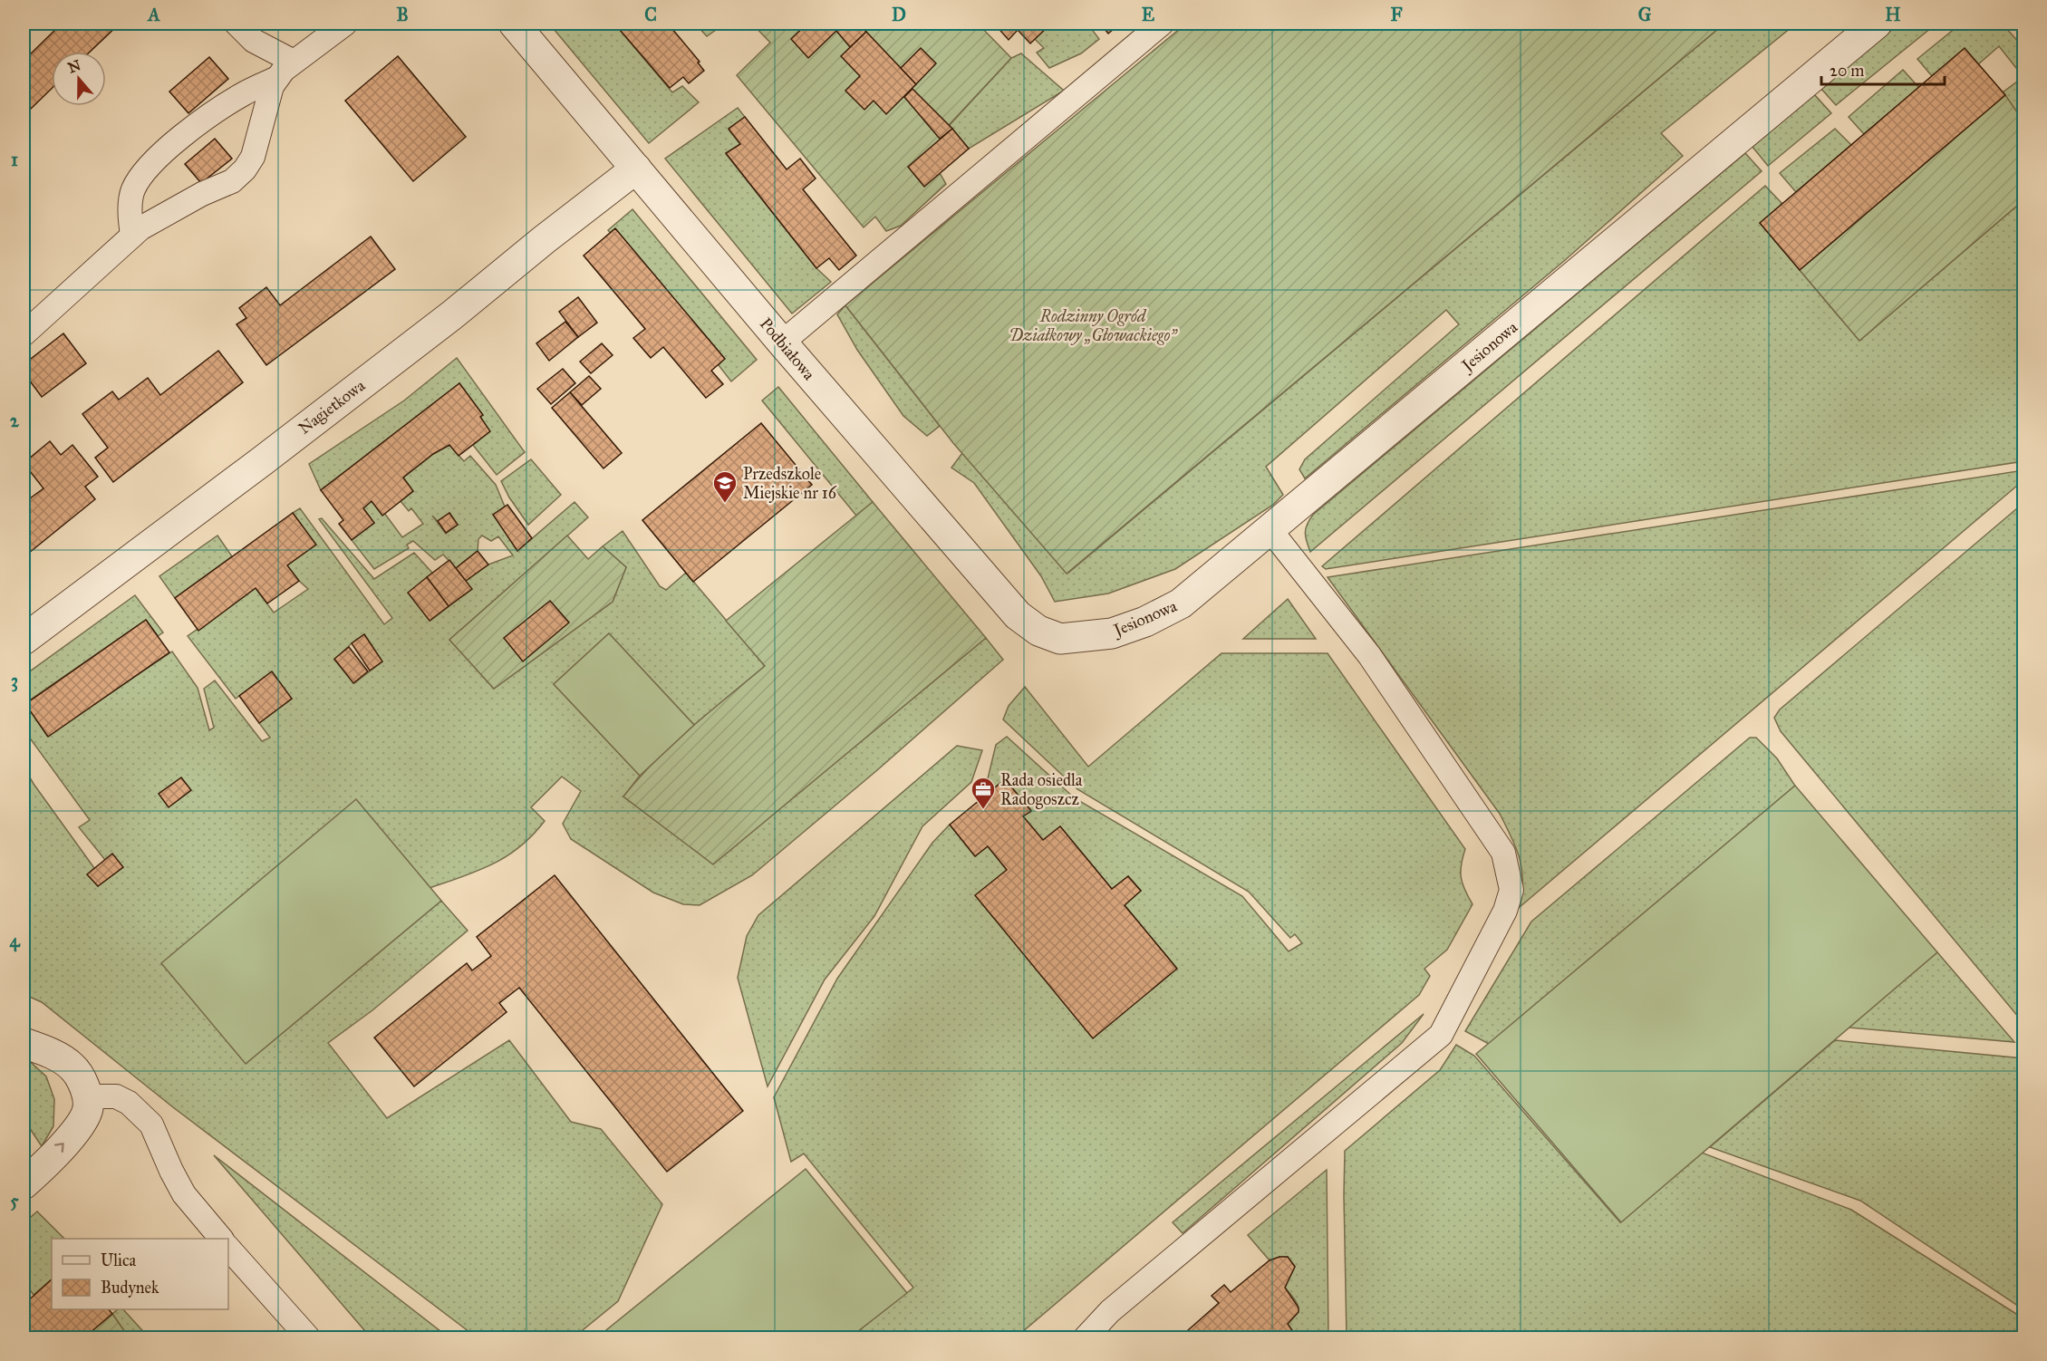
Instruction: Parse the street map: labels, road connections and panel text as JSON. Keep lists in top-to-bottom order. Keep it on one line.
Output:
{"streets":{"street":["Jesionowa","Podbiałowa","Nagietkowa"]},"crossings":[["Jesionowa","Podbiałowa"],["Podbiałowa","Nagietkowa"]],"parks":["Rodzinny Ogród Działkowy „Głowackiego”"],"places":{"school or university":["Przedszkole Miejskie nr 16"],"office":["Rada osiedla Radogoszcz"]},"legend":["Ulica","Budynek"],"scale_bar":"20 m","north":"top","grid":{"columns":["A","B","C","D","E","F","G","H"],"rows":["1","2","3","4","5"]}}
